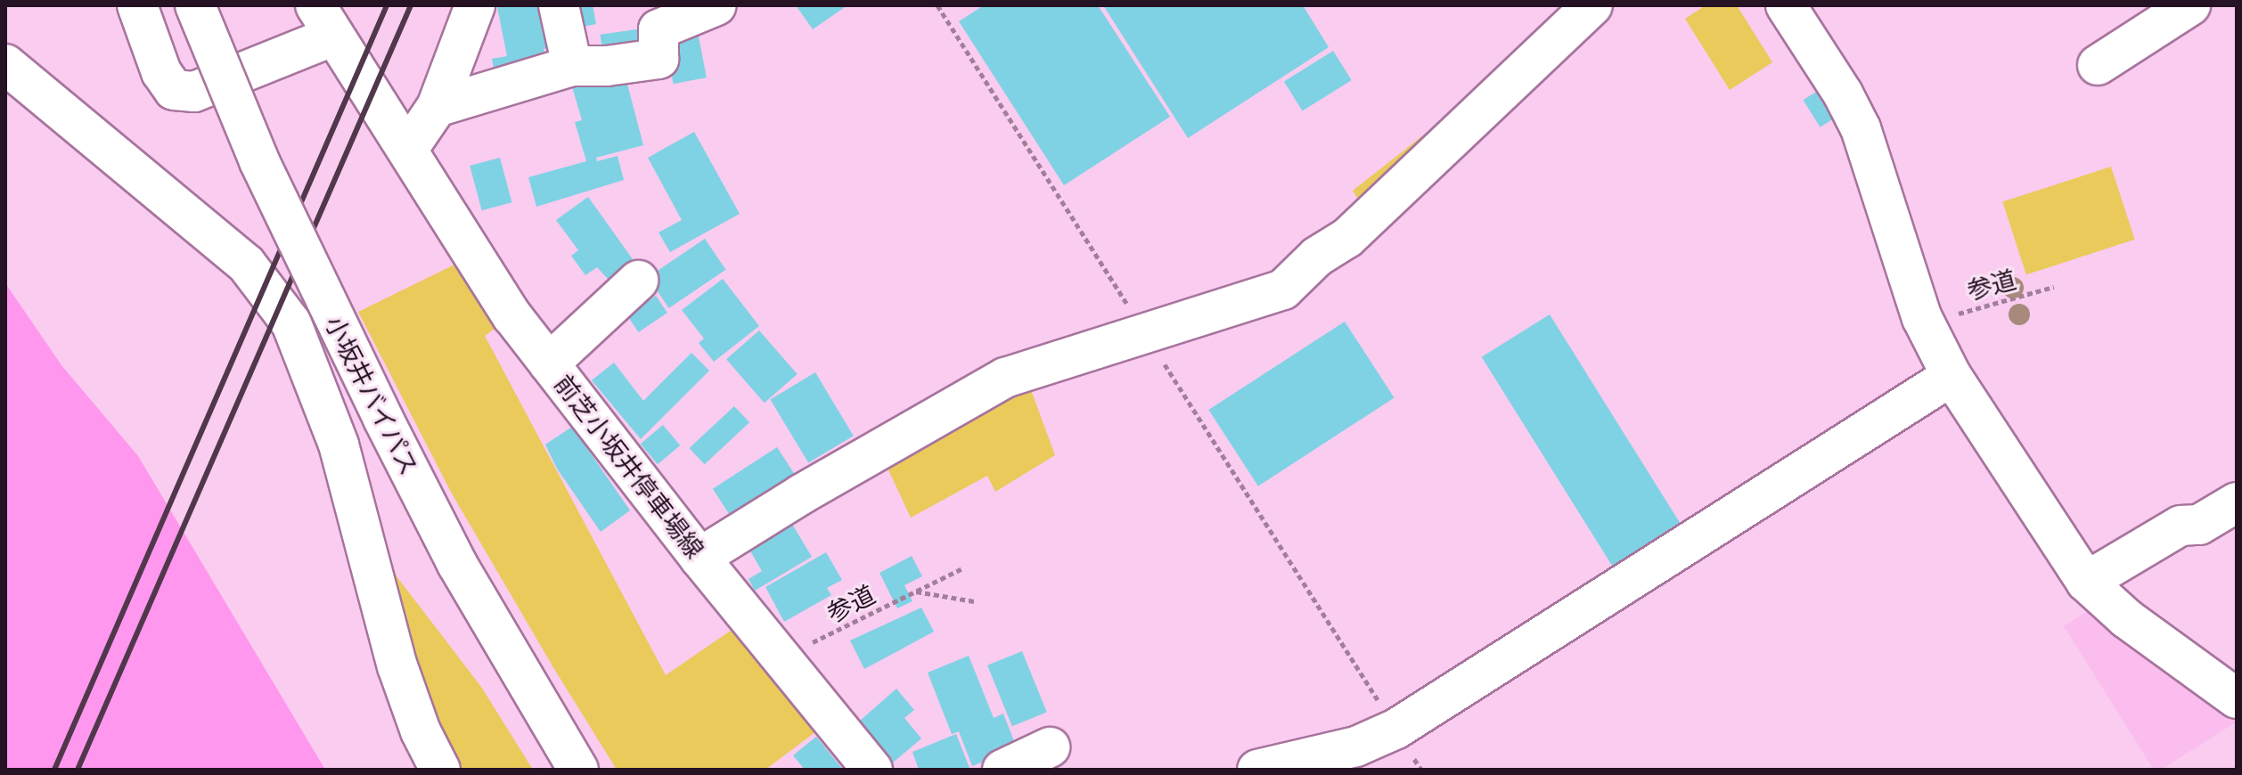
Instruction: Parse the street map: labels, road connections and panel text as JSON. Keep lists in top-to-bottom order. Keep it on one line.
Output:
{"streets":{"main road":["小坂井バイパス","前芝小坂井停車場線"],"path":["参道"]}}
